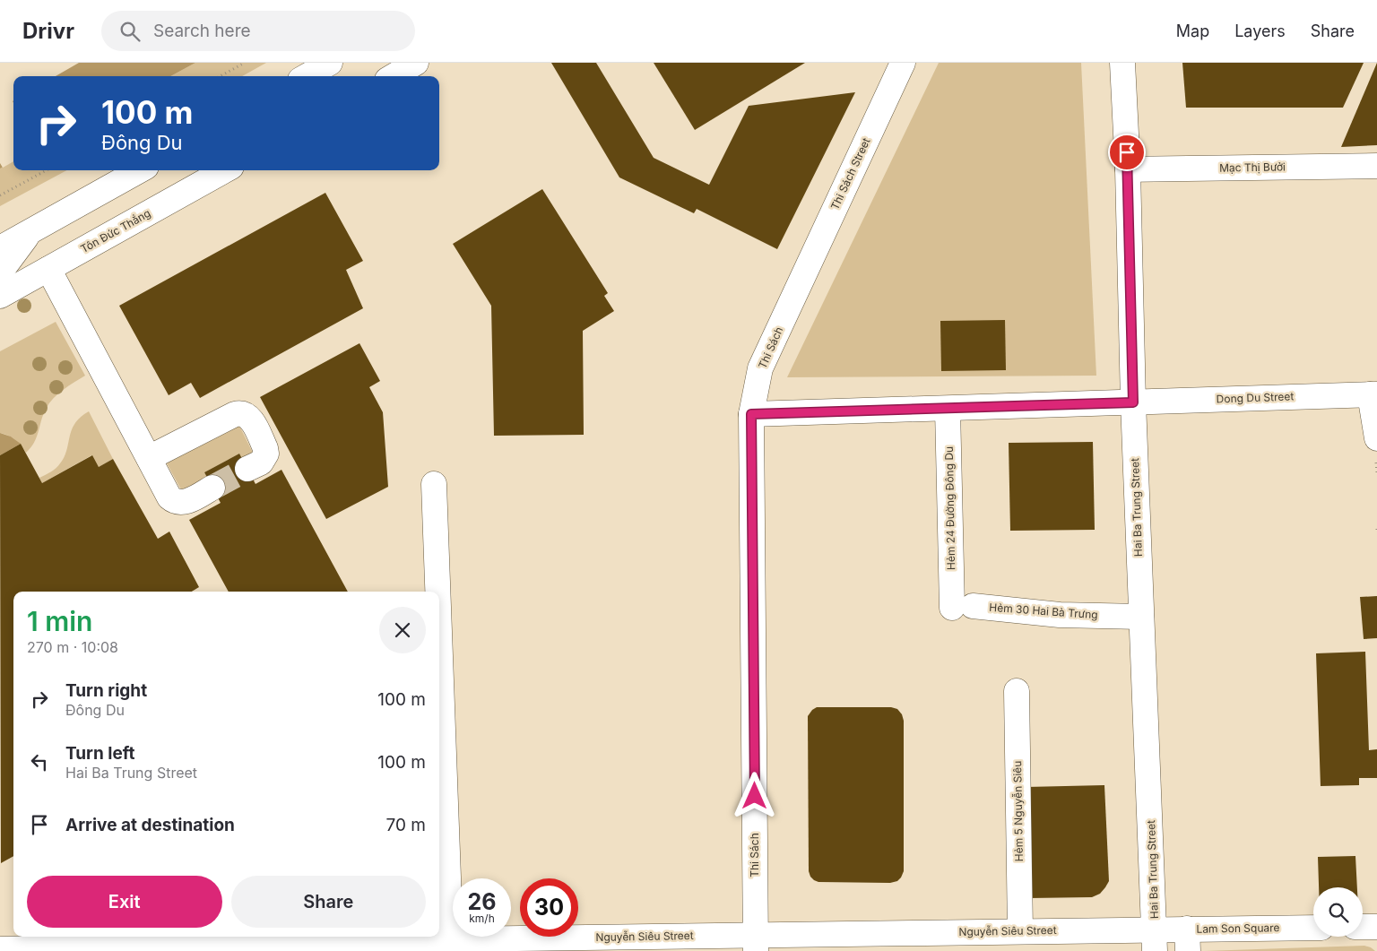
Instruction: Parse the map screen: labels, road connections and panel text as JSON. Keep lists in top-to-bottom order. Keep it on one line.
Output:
{"streets":{"street":["Mạc Thị Bưởi","Tôn Đức Thắng","Thi Sách","Dong Du Street","Hai Ba Trung Street","Hẻm 24 Đường Đông Du","Hẻm 30 Hai Bà Trưng","Hẻm 5 Nguyễn Siêu","Lam Son Square","Nguyễn Siêu Street"]},"crossings":[["Mạc Thị Bưởi","Hai Ba Trung Street"],["Thi Sách","Dong Du Street"],["Thi Sách","Nguyễn Siêu Street"],["Dong Du Street","Hai Ba Trung Street"],["Dong Du Street","Hẻm 24 Đường Đông Du"],["Hai Ba Trung Street","Hẻm 30 Hai Bà Trưng"],["Hai Ba Trung Street","Lam Son Square"],["Hai Ba Trung Street","Nguyễn Siêu Street"],["Hẻm 24 Đường Đông Du","Hẻm 30 Hai Bà Trưng"],["Hẻm 5 Nguyễn Siêu","Nguyễn Siêu Street"],["Lam Son Square","Nguyễn Siêu Street"]],"page":{"header":"Drivr","search":"Search here","nav":["Map","Layers","Share"],"turn":["100 m","Đông Du"],"heading":["1 min","270 m · 10:08"],"list":[{"name":"Turn right","note":"Đông Du","value":"100 m"},{"name":"Turn left","note":"Hai Ba Trung Street","value":"100 m"},{"name":"Arrive at destination","value":"70 m"}],"buttons":["Exit","Share"],"speed":"26 km/h","limit":"30"}}
